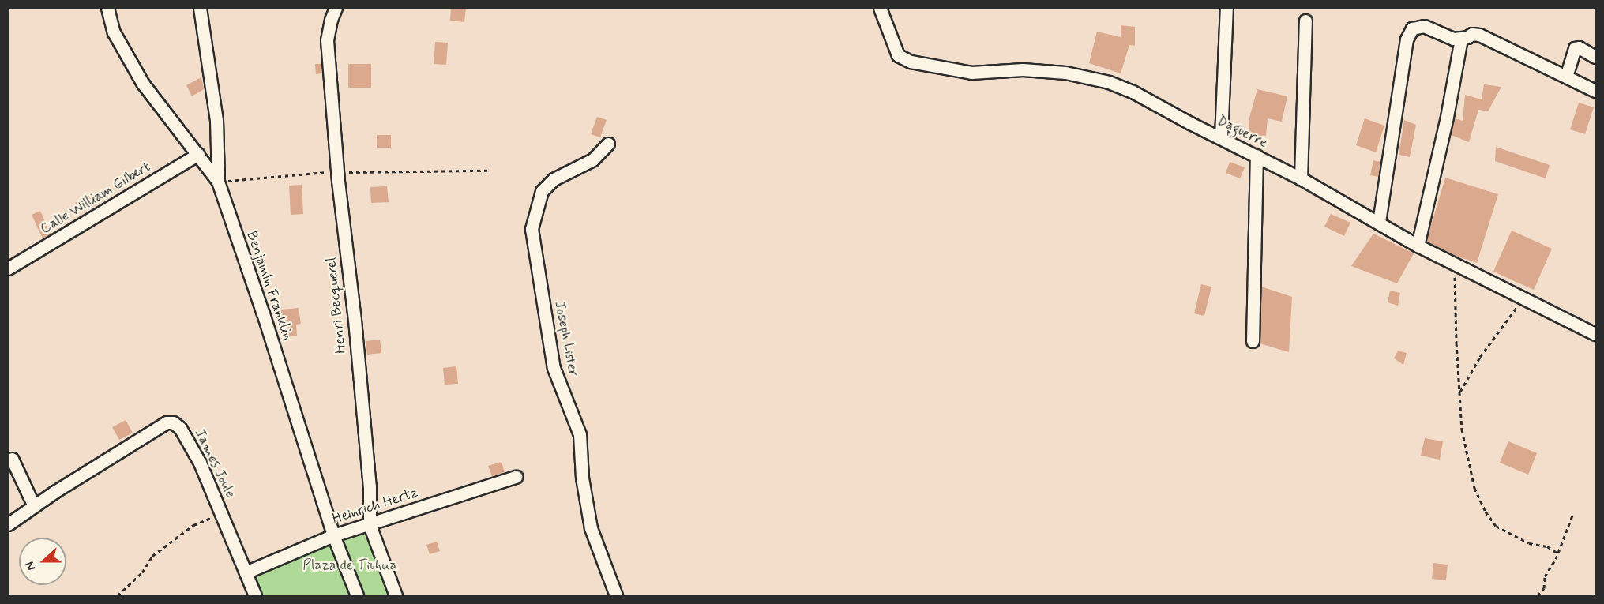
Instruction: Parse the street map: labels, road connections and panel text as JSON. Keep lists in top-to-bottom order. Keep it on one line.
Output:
{"streets":{"street":["Daguerre","Calle William Gilbert","Benjamín Franklin","Henri Becquerel","Joseph Lister","James Joule","Heinrich Hertz"]},"crossings":[["Calle William Gilbert","Benjamín Franklin"],["Benjamín Franklin","Heinrich Hertz"],["Henri Becquerel","Heinrich Hertz"],["James Joule","Heinrich Hertz"]],"parks":["Plaza de Tiuhua"],"north":"left"}
